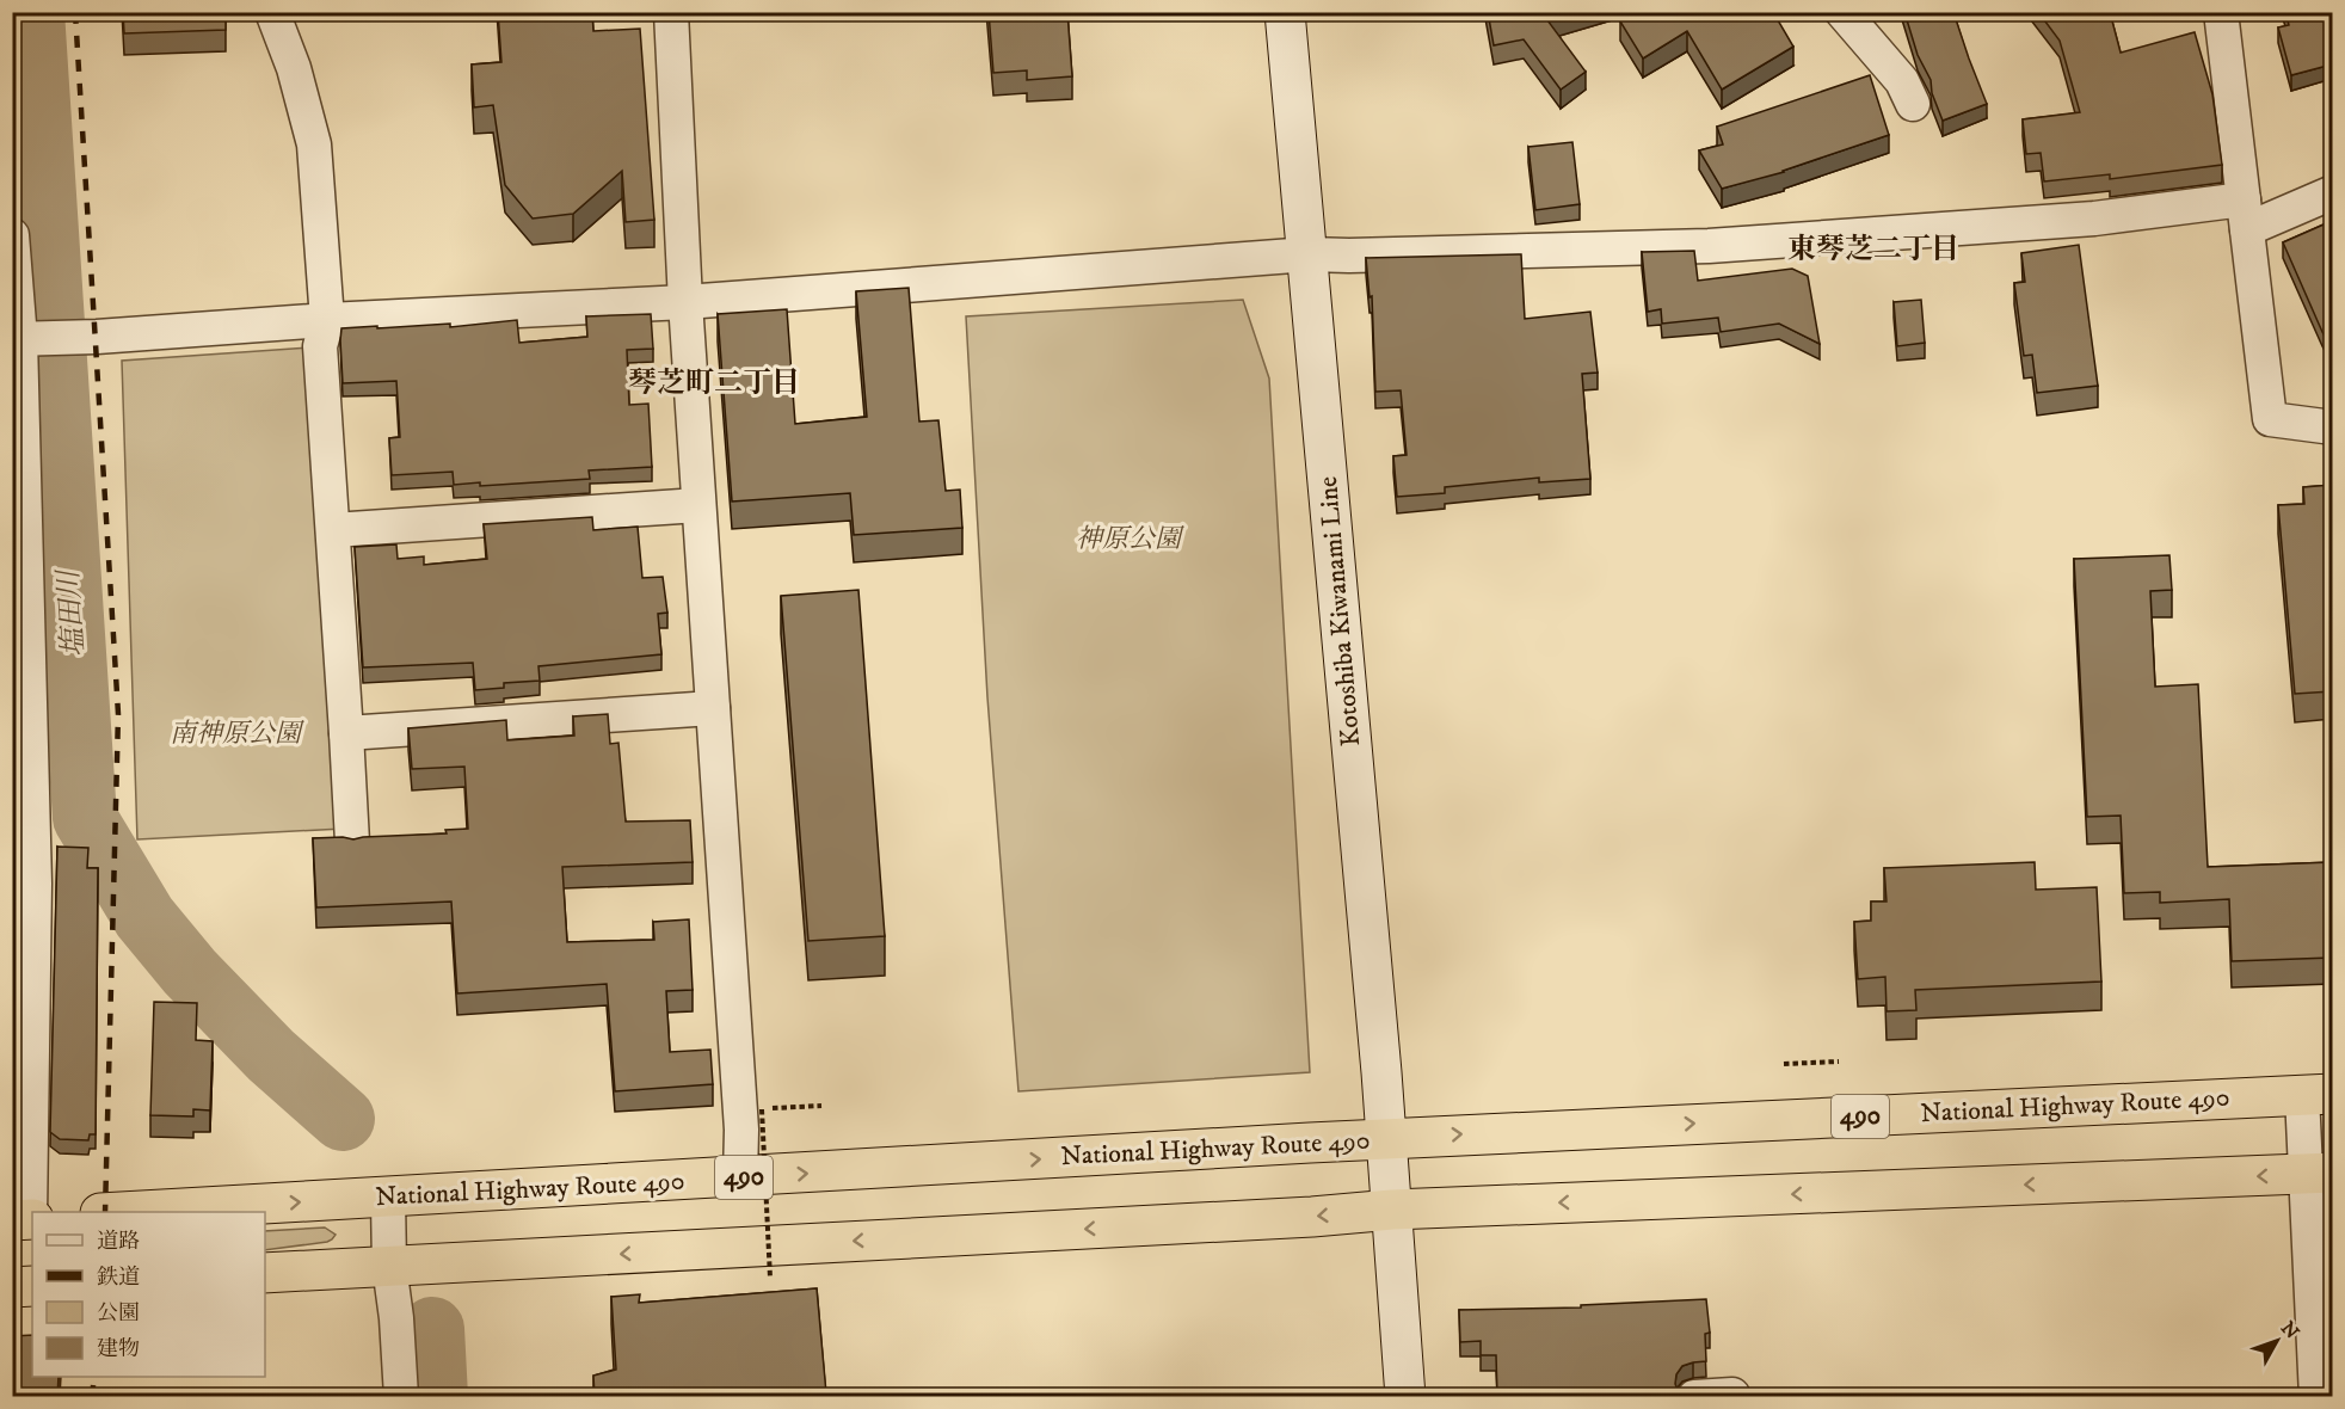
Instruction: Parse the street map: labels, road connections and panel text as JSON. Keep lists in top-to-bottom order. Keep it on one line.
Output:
{"streets":{"highway":["National Highway Route 490","490"],"main road":["Kotoshiba Kiwanami Line"]},"crossings":[["Kotoshiba Kiwanami Line","National Highway Route 490"]],"districts":["東琴芝二丁目","琴芝町二丁目"],"water":["塩田川"],"parks":["神原公園","南神原公園"],"legend":["道路","鉄道","公園","建物"],"north":"top right"}
